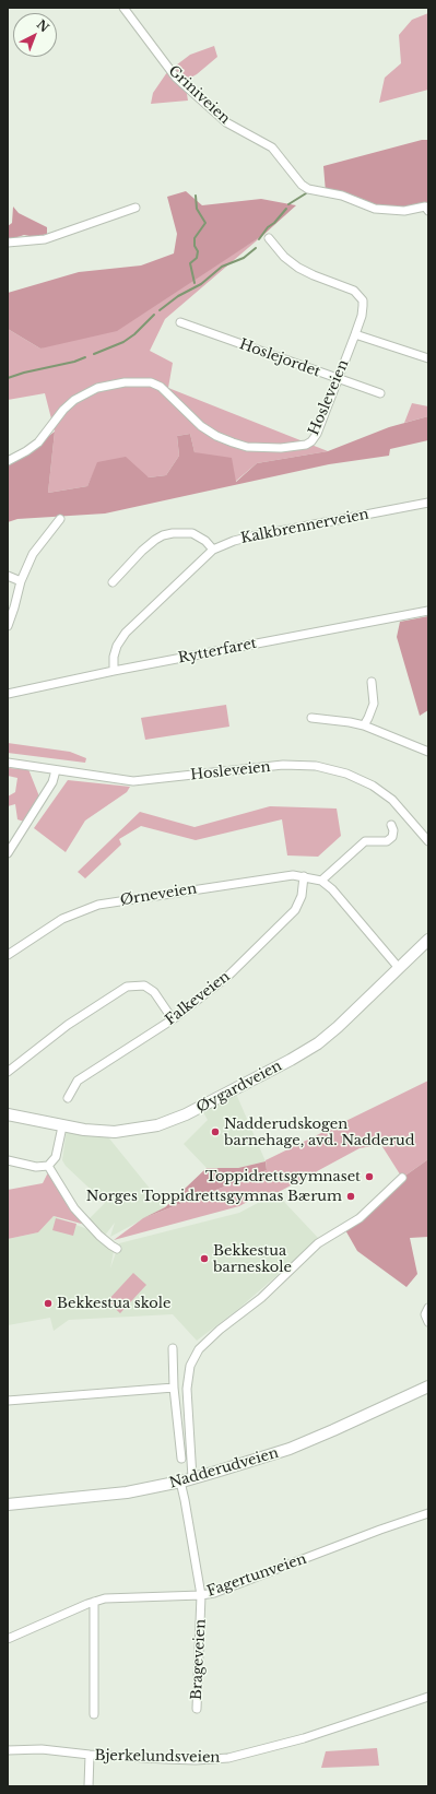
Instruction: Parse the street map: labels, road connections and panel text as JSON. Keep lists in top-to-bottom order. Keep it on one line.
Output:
{"streets":{"street":["Griniveien","Hoslejordet","Hosleveien","Kalkbrennerveien","Rytterfaret","Ørneveien","Falkeveien","Øygardveien","Nadderudveien","Fagertunveien","Brageveien","Bjerkelundsveien"]},"crossings":[["Hoslejordet","Hosleveien"],["Kalkbrennerveien","Rytterfaret"],["Ørneveien","Falkeveien"],["Ørneveien","Øygardveien"],["Nadderudveien","Brageveien"],["Fagertunveien","Brageveien"]],"places":["Nadderudskogen barnehage, avd. Nadderud","Toppidrettsgymnaset","Norges Toppidrettsgymnas Bærum","Bekkestua barneskole","Bekkestua skole"],"north":"top right"}
